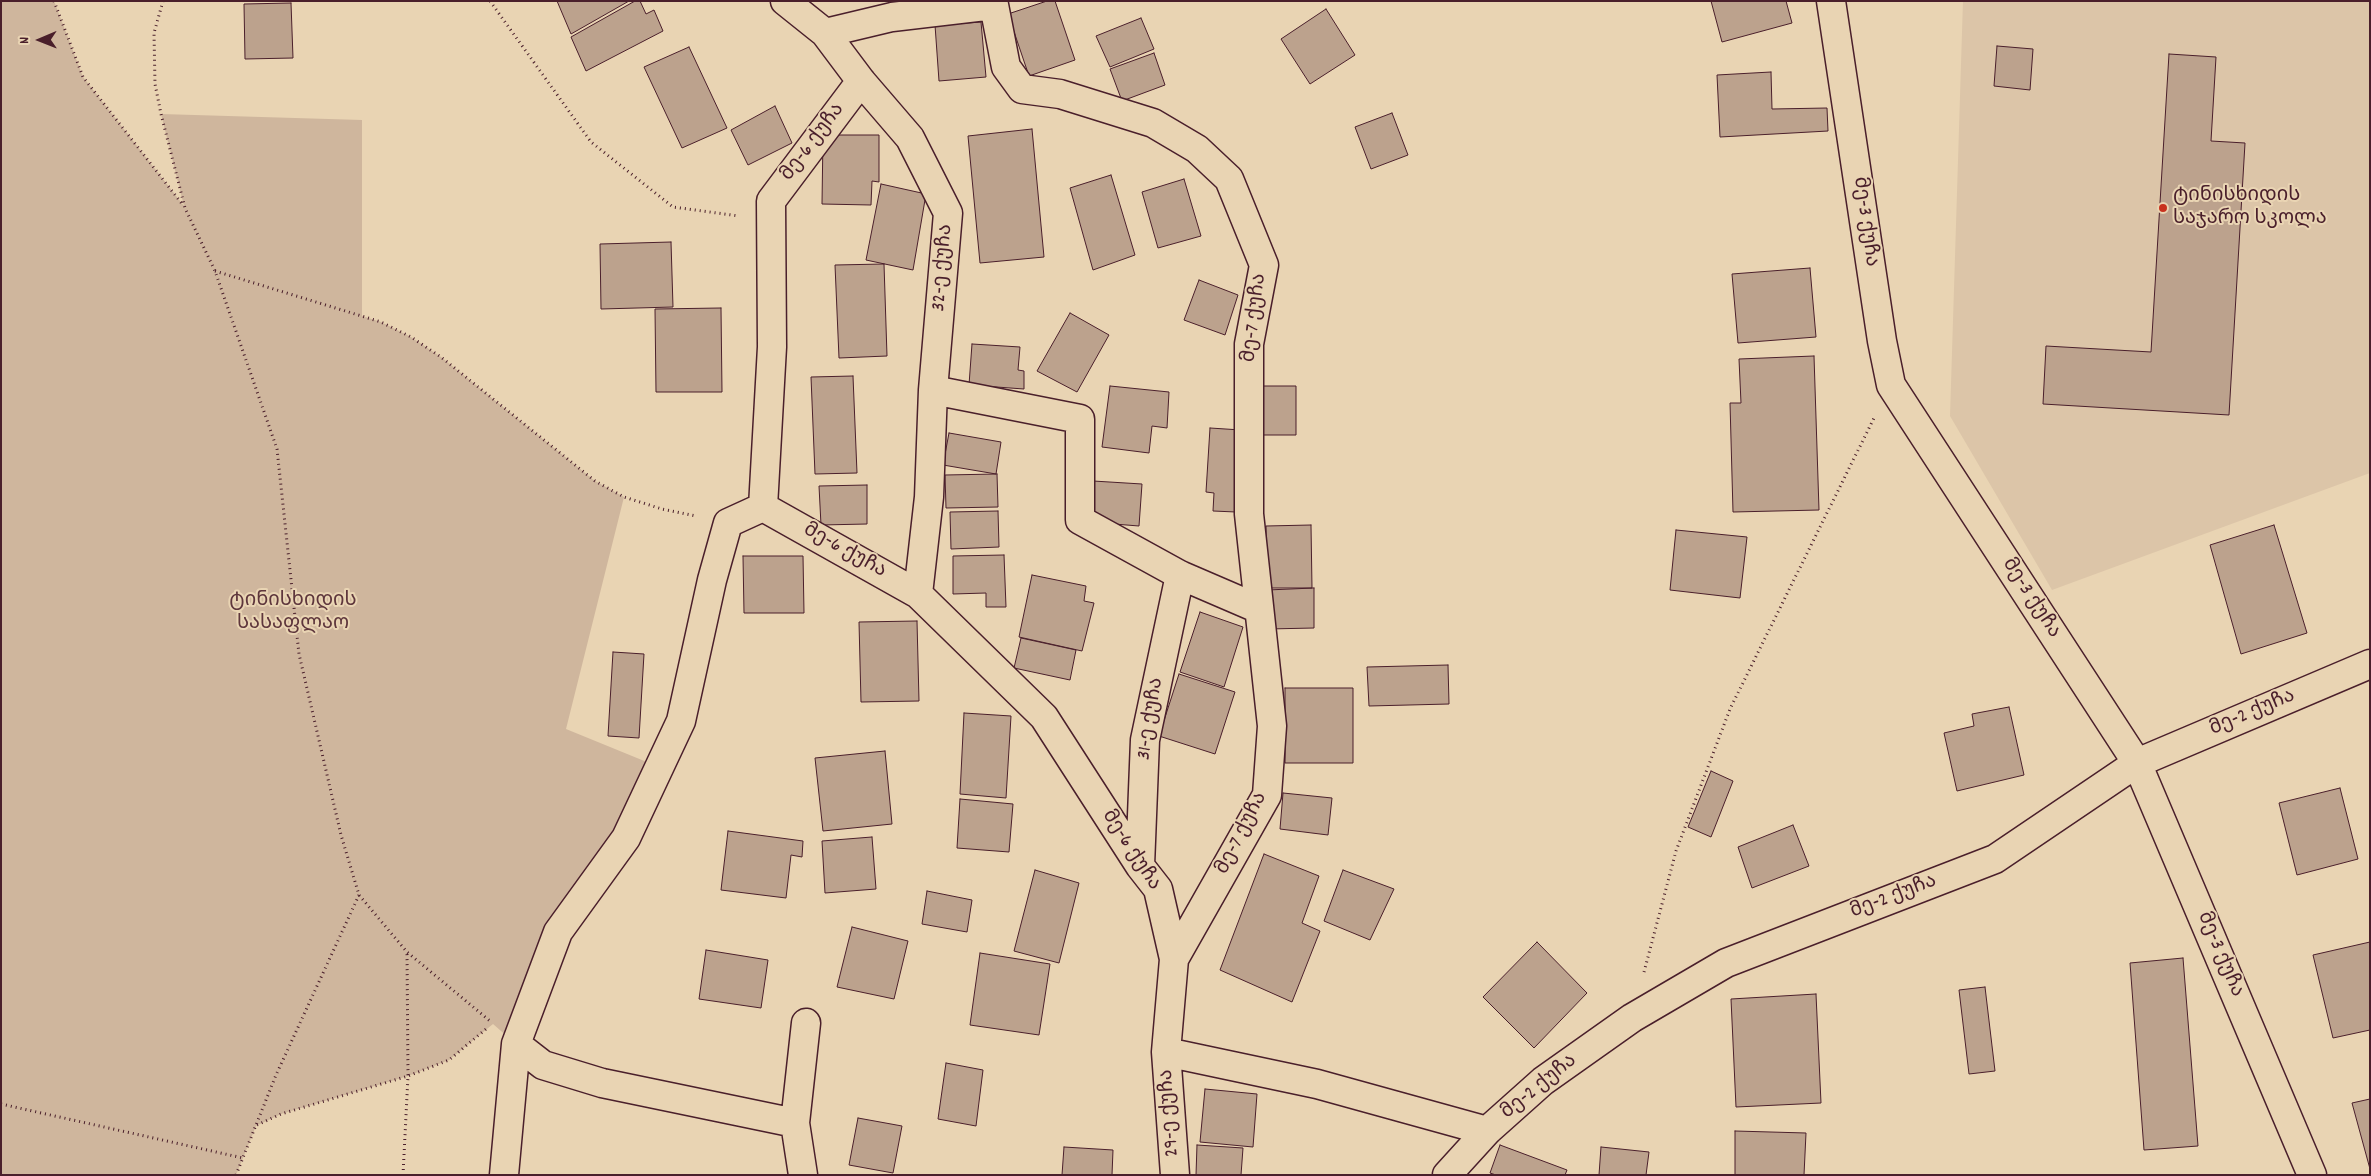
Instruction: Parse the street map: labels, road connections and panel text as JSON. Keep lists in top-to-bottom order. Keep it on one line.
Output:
{"streets":{"street":["მე-6 ქუჩა","მე-3 ქუჩა","32-ე ქუჩა","მე-7 ქუჩა","მე-2 ქუჩა","31-ე ქუჩა","29-ე ქუჩა"]},"crossings":[["მე-6 ქუჩა","32-ე ქუჩა"],["მე-6 ქუჩა","მე-7 ქუჩა"],["მე-6 ქუჩა","31-ე ქუჩა"],["მე-6 ქუჩა","29-ე ქუჩა"],["მე-3 ქუჩა","მე-2 ქუჩა"],["32-ე ქუჩა","მე-7 ქუჩა"]],"parks":["ტინისხიდის სასაფლაო"],"places":["ტინისხიდის საჯარო სკოლა"],"north":"left"}
